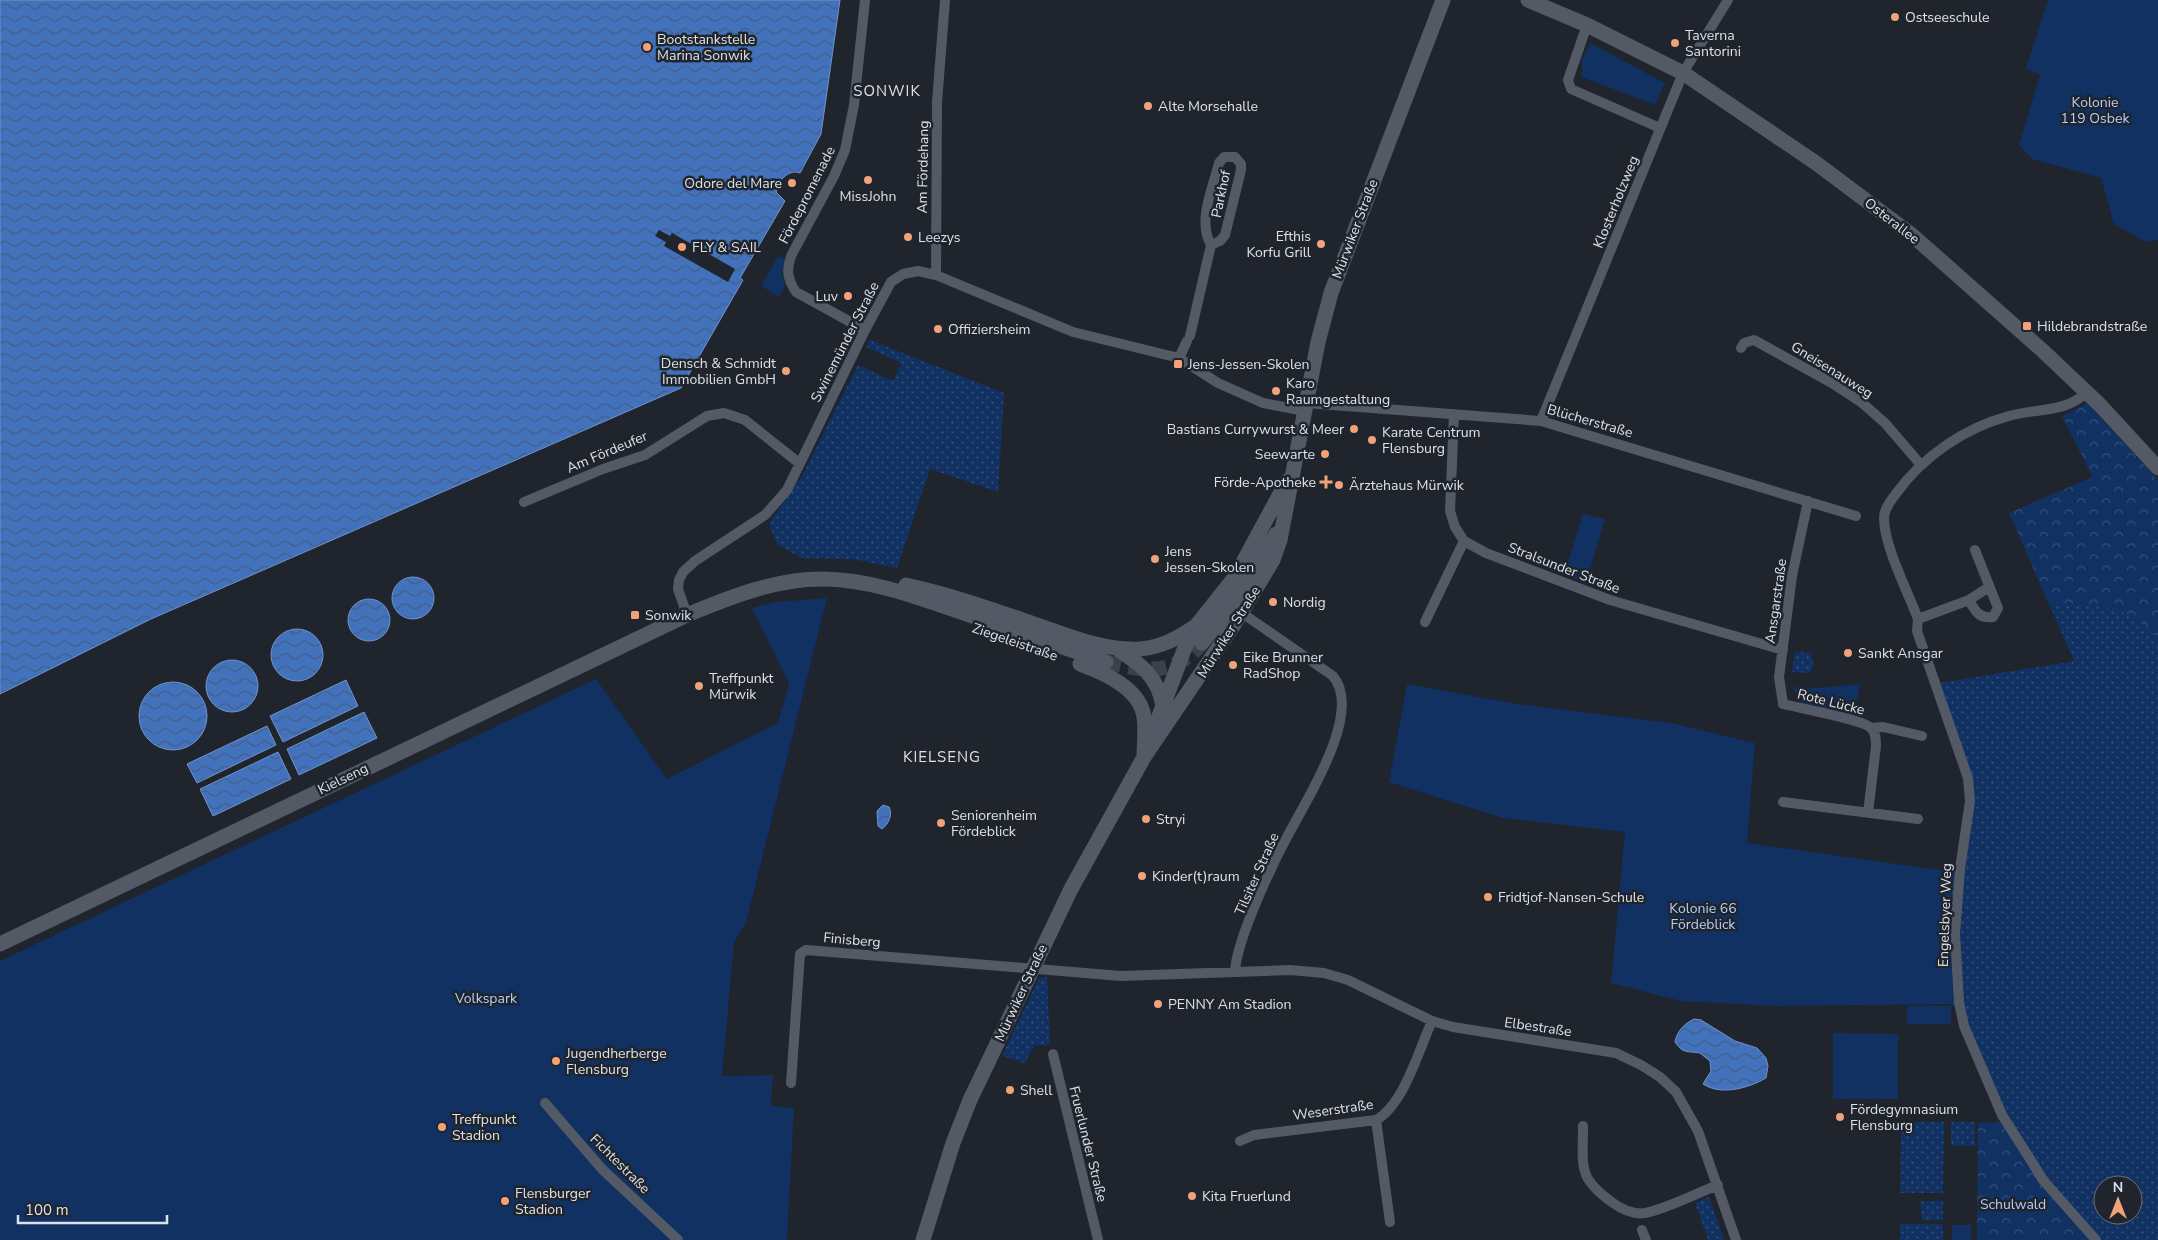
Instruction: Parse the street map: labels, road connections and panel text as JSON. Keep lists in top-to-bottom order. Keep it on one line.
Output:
{"streets":{"street":["Am Fördehang","Parkhof","Fördepromenade","Klosterholzweg","Osterallee","Mürwiker Straße","Swinemünder Straße","Gneisenauweg","Blücherstraße","Am Fördeufer","Stralsunder Straße","Ansgarstraße","Ziegeleistraße","Rote Lücke","Kielseng","Tilsiter Straße","Engelsbyer Weg","Finisberg","Elbestraße","Weserstraße","Fruerlunder Straße","Fichtestraße"]},"crossings":[["Am Fördehang","Swinemünder Straße"],["Parkhof","Swinemünder Straße"],["Fördepromenade","Swinemünder Straße"],["Klosterholzweg","Osterallee"],["Klosterholzweg","Blücherstraße"],["Mürwiker Straße","Swinemünder Straße"],["Mürwiker Straße","Blücherstraße"],["Mürwiker Straße","Ziegeleistraße"],["Mürwiker Straße","Tilsiter Straße"],["Mürwiker Straße","Finisberg"],["Swinemünder Straße","Blücherstraße"],["Swinemünder Straße","Am Fördeufer"],["Swinemünder Straße","Ziegeleistraße"],["Swinemünder Straße","Kielseng"],["Gneisenauweg","Engelsbyer Weg"],["Blücherstraße","Ansgarstraße"],["Stralsunder Straße","Ansgarstraße"],["Ansgarstraße","Rote Lücke"],["Ziegeleistraße","Kielseng"],["Tilsiter Straße","Elbestraße"],["Elbestraße","Weserstraße"]],"districts":["SONWIK","KIELSENG"],"parks":["Kolonie 119 Osbek","Kolonie 66 Fördeblick","Volkspark","Schulwald"],"places":{"other":["Ostseeschule","Taverna Santorini","Bootstankstelle Marina Sonwik","Alte Morsehalle","MissJohn","Odore del Mare","Leezys","Efthis Korfu Grill","FLY & SAIL","Luv","Offiziersheim","Densch & Schmidt Immobilien GmbH","Karo Raumgestaltung","Bastians Currywurst & Meer","Karate Centrum Flensburg","Seewarte","Ärztehaus Mürwik","Jens Jessen-Skolen","Nordig","Sankt Ansgar","Eike Brunner RadShop","Treffpunkt Mürwik","Stryi","Seniorenheim Fördeblick","Kinder(t)raum","Fridtjof-Nansen-Schule","PENNY Am Stadion","Jugendherberge Flensburg","Shell","Fördegymnasium Flensburg","Treffpunkt Stadion","Kita Fruerlund","Flensburger Stadion"],"transit":["Hildebrandstraße","Jens-Jessen-Skolen","Sonwik"],"health":["Förde-Apotheke"]},"scale_bar":"100 m","north":"top"}
